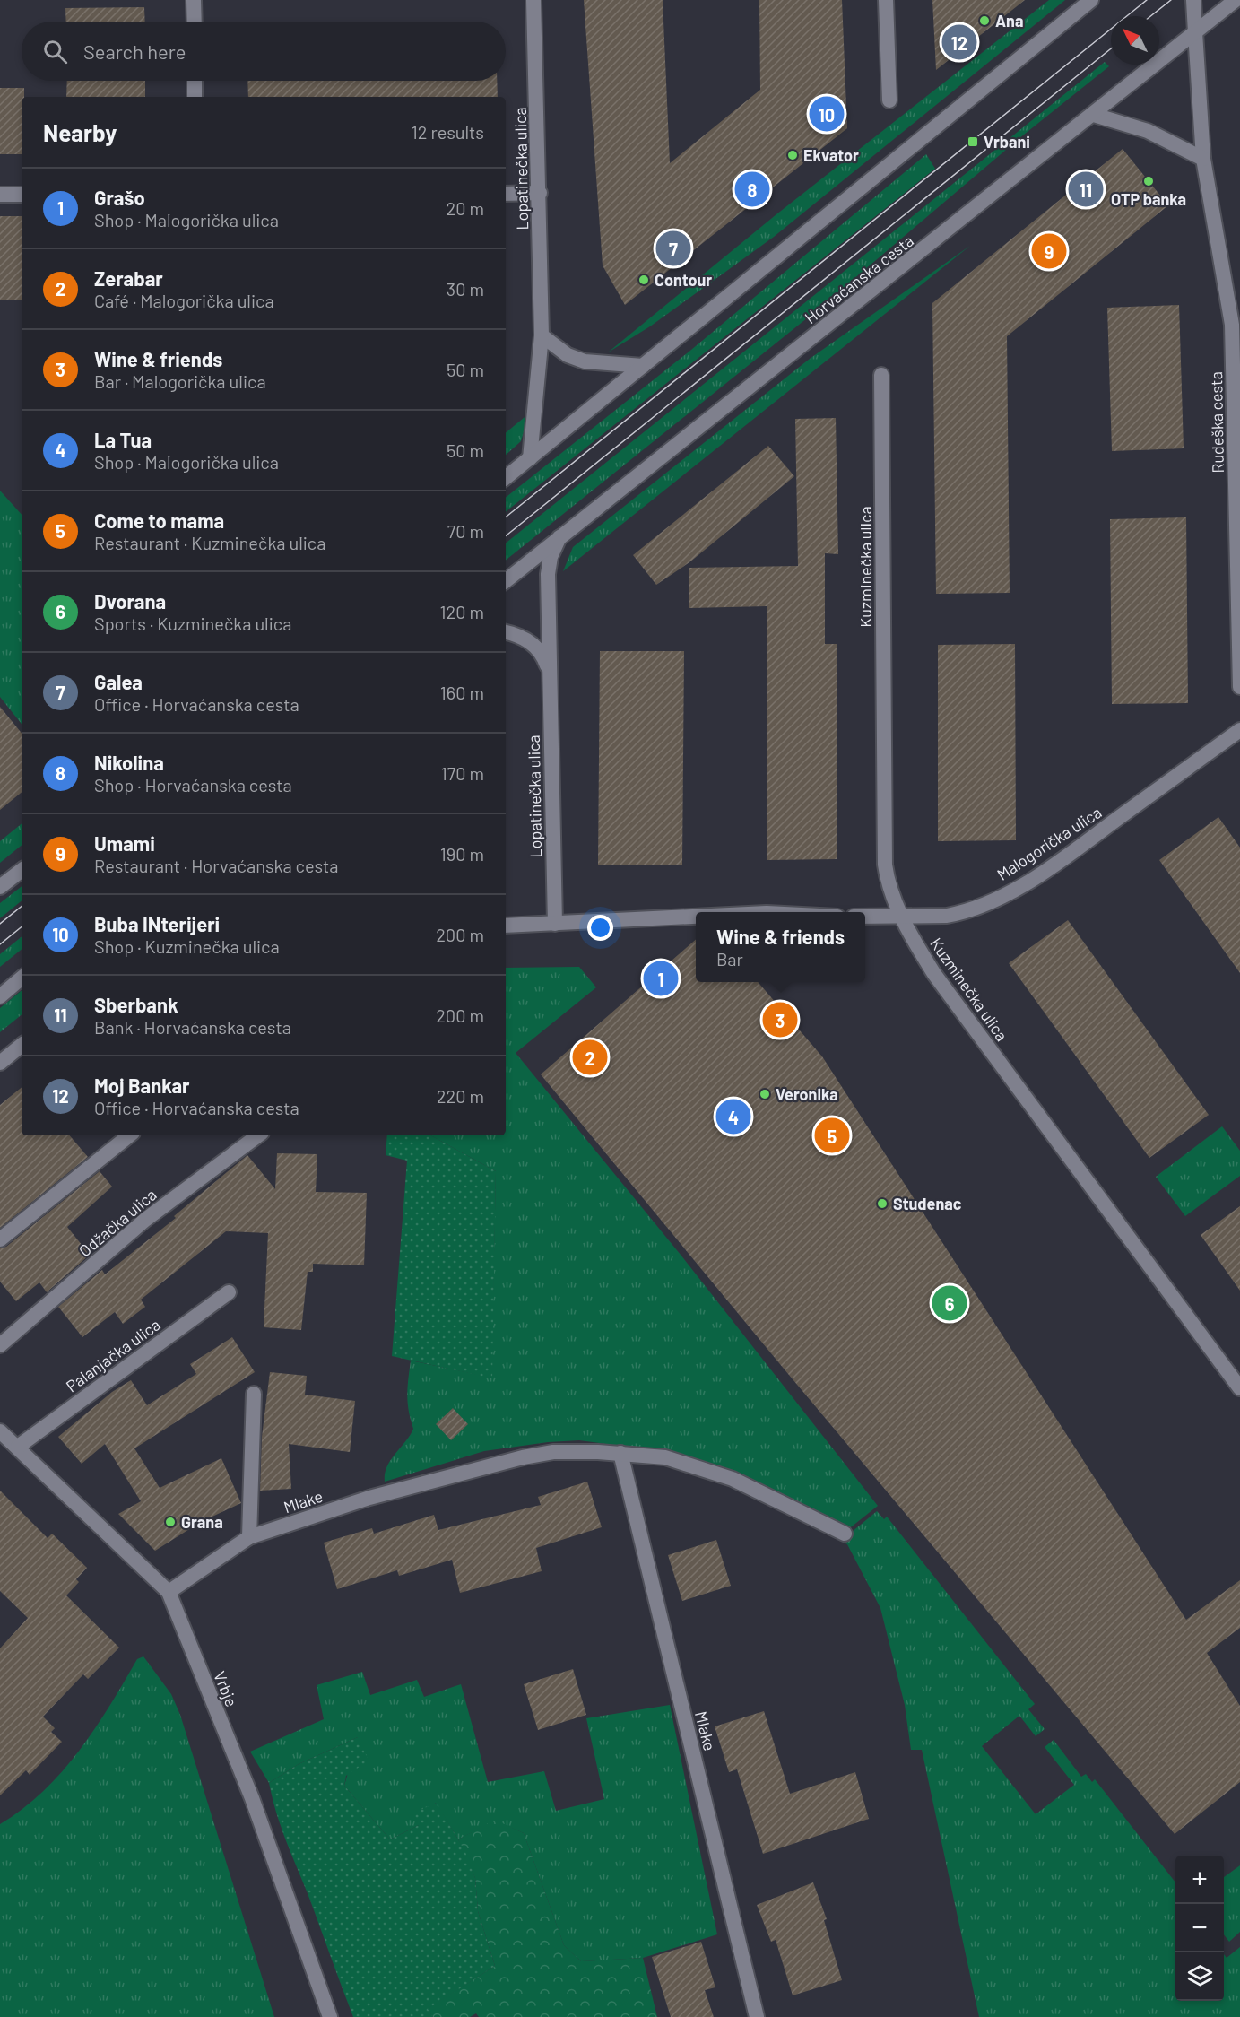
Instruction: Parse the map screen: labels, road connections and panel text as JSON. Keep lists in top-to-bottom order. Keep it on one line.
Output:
{"streets":{"street":["Lopatinečka ulica","Horvaćanska cesta","Rudeška cesta","Kuzminečka ulica","Malogorička ulica","Odžačka ulica","Palanjačka ulica","Mlake","Vrbje"]},"crossings":[["Lopatinečka ulica","Horvaćanska cesta"],["Horvaćanska cesta","Rudeška cesta"],["Kuzminečka ulica","Malogorička ulica"],["Palanjačka ulica","Vrbje"],["Mlake","Vrbje"]],"places":{"other":["Ana","Ekvator","OTP banka","Contour","Veronika","Studenac","Grana"],"transit":["Vrbani"]},"north":"top left","page":{"search":"Search here","pins":["12","10","8","11","7","9","1","3","2","4","5","6"],"heading":["Nearby","12 results"],"list":[{"mark":"1","name":"Grašo","note":"Shop · Malogorička ulica","value":"20 m"},{"mark":"2","name":"Zerabar","note":"Café · Malogorička ulica","value":"30 m"},{"mark":"3","name":"Wine & friends","note":"Bar · Malogorička ulica","value":"50 m"},{"mark":"4","name":"La Tua","note":"Shop · Malogorička ulica","value":"50 m"},{"mark":"5","name":"Come to mama","note":"Restaurant · Kuzminečka ulica","value":"70 m"},{"mark":"6","name":"Dvorana","note":"Sports · Kuzminečka ulica","value":"120 m"},{"mark":"7","name":"Galea","note":"Office · Horvaćanska cesta","value":"160 m"},{"mark":"8","name":"Nikolina","note":"Shop · Horvaćanska cesta","value":"170 m"},{"mark":"9","name":"Umami","note":"Restaurant · Horvaćanska cesta","value":"190 m"},{"mark":"10","name":"Buba INterijeri","note":"Shop · Kuzminečka ulica","value":"200 m"},{"mark":"11","name":"Sberbank","note":"Bank · Horvaćanska cesta","value":"200 m"},{"mark":"12","name":"Moj Bankar","note":"Office · Horvaćanska cesta","value":"220 m"}],"popup":["Wine & friends","Bar"],"map_buttons":["+","−"]}}
